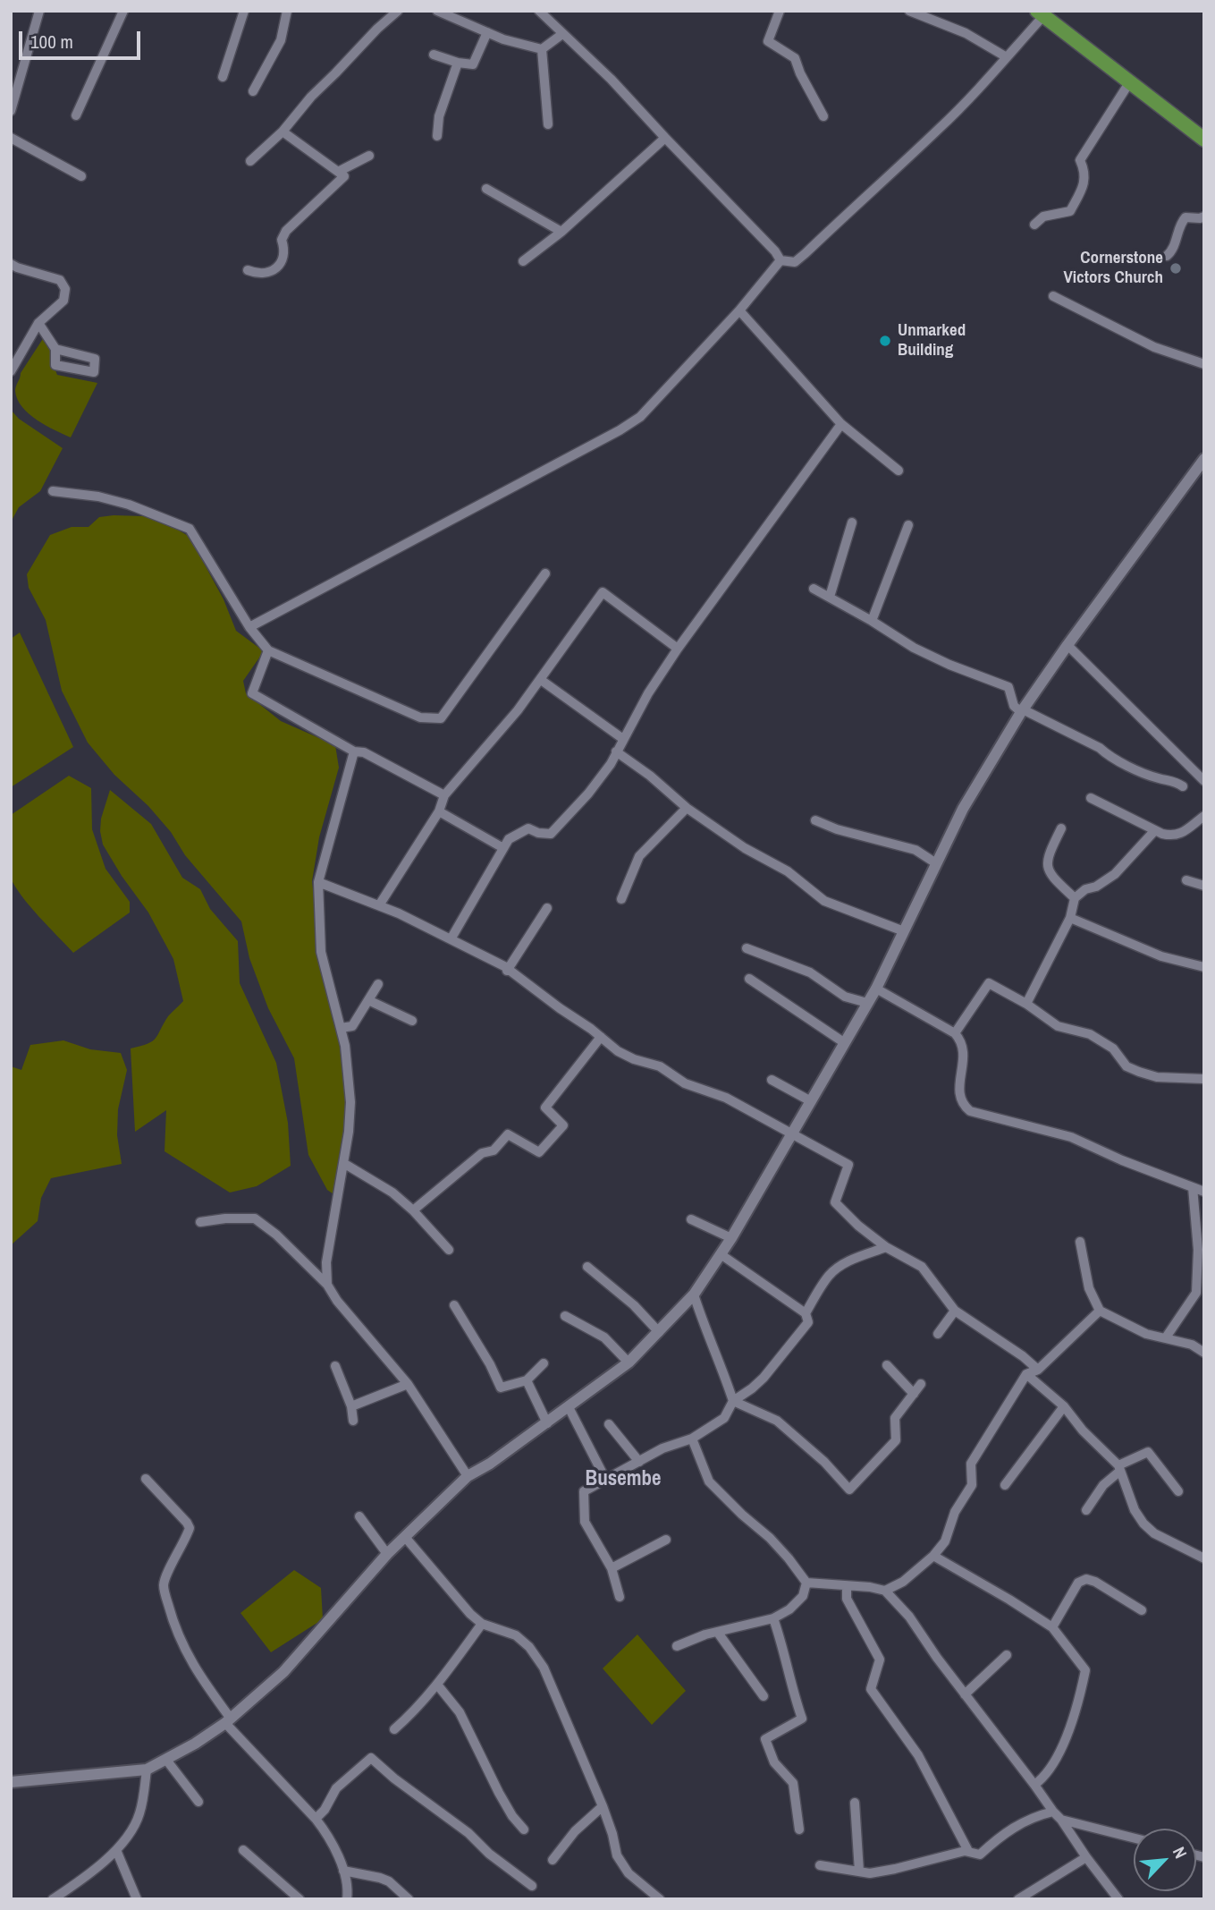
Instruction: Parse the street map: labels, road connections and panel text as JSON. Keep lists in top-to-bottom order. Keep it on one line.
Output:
{"districts":["Busembe"],"places":["Cornerstone Victors Church","Unmarked Building"],"scale_bar":"100 m","north":"top right"}
